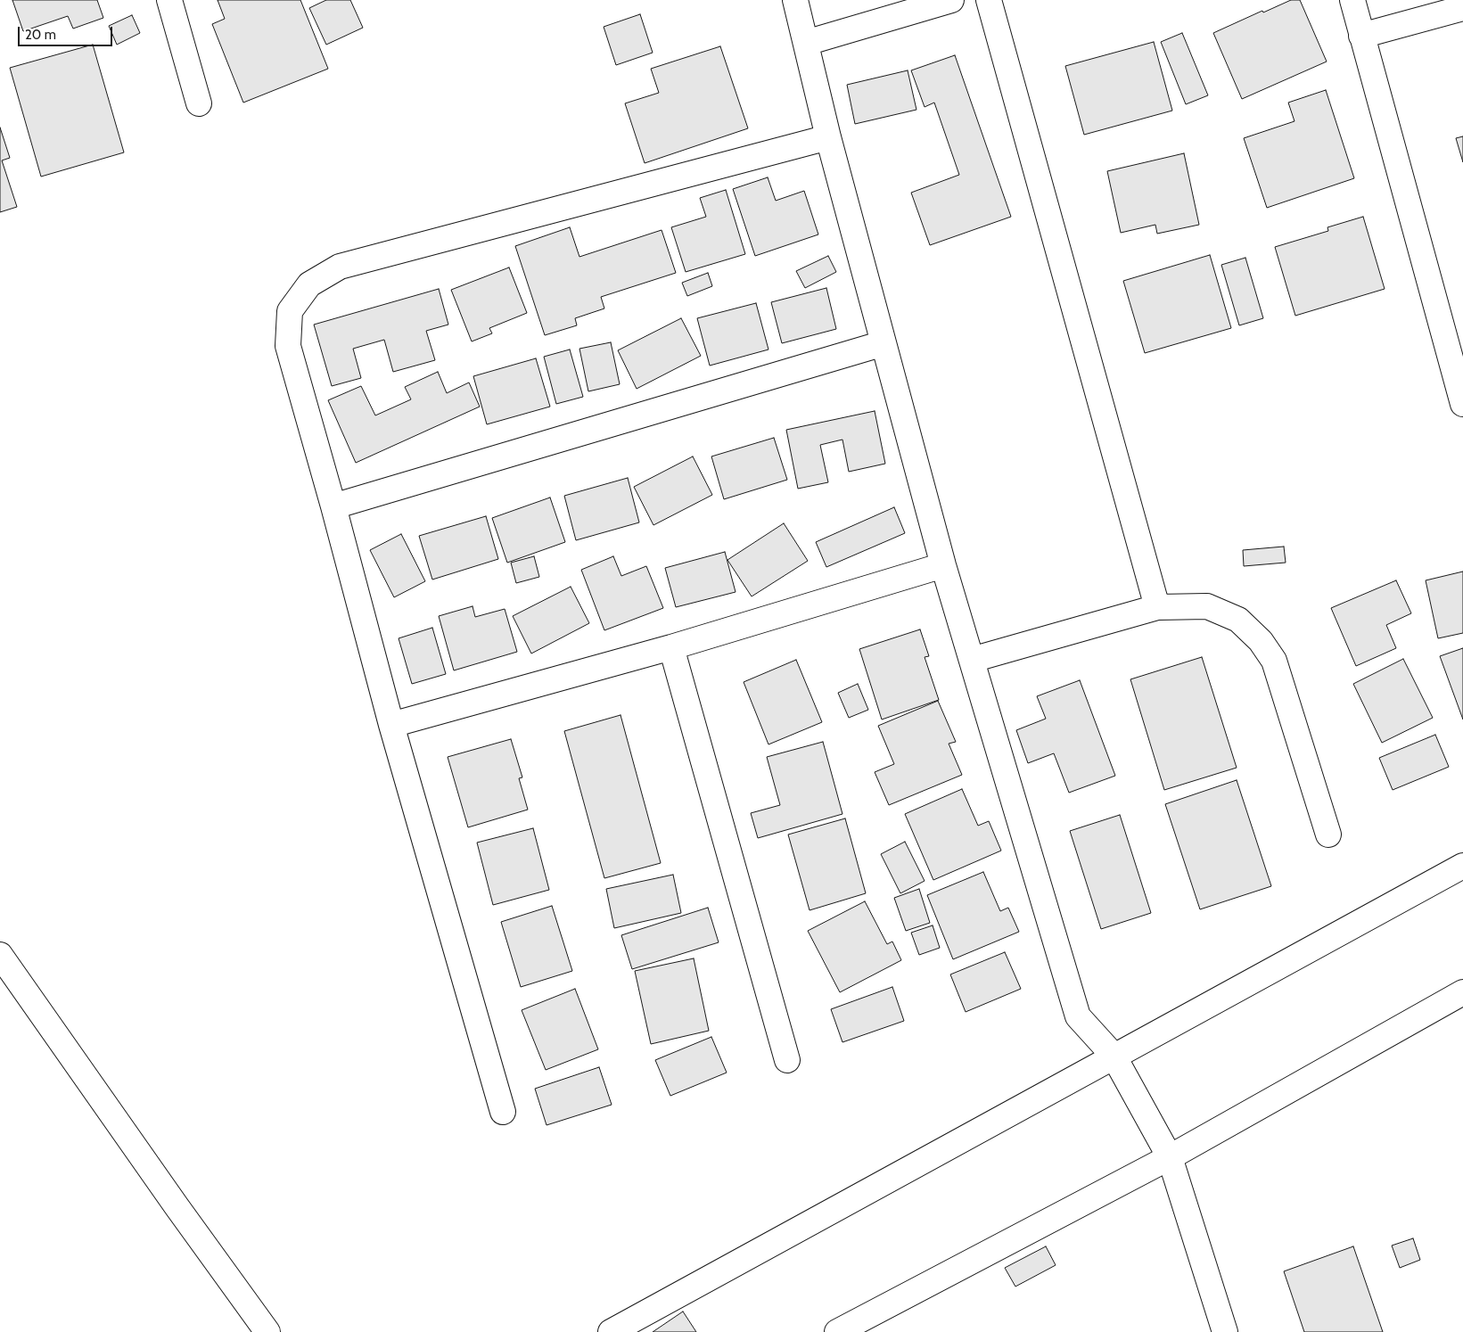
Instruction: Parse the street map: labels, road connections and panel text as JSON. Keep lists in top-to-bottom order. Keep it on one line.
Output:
{"scale_bar":"20 m"}
